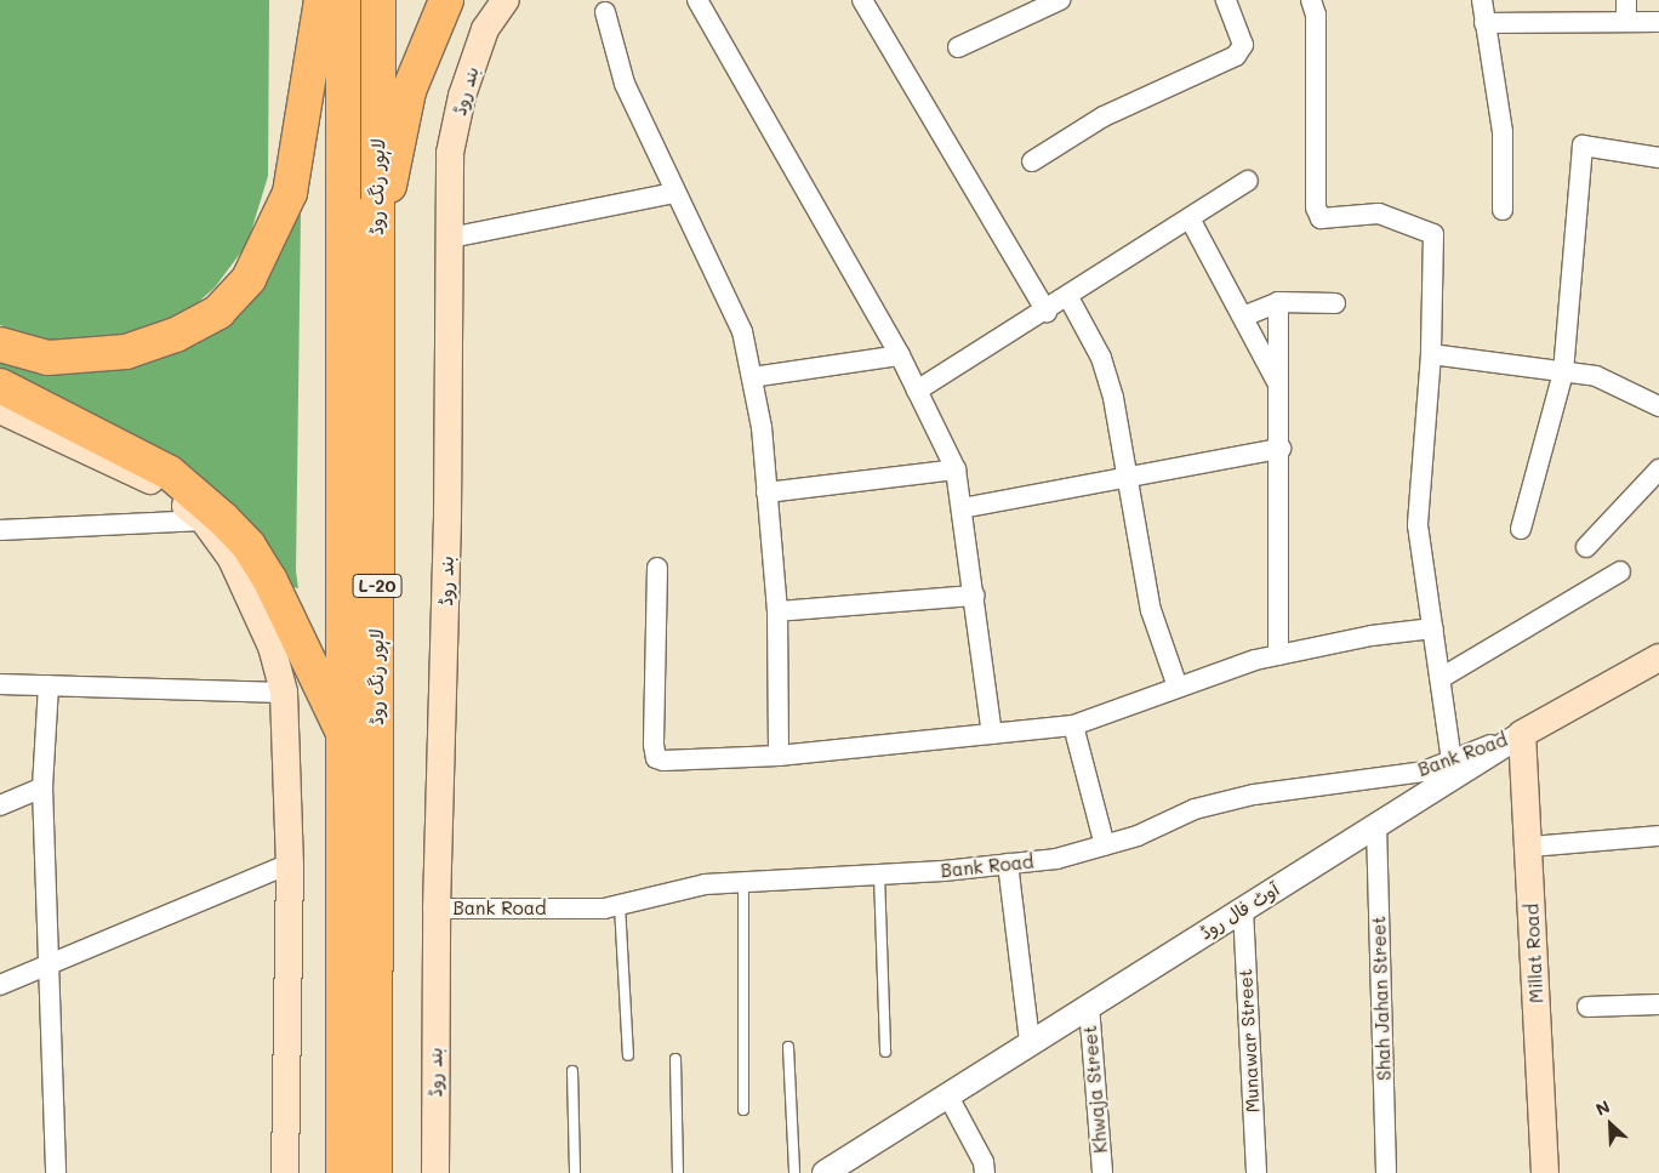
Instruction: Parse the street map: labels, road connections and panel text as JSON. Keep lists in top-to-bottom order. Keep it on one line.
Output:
{"streets":{"highway":["لاہور رنگ روڈ","L-20"],"main road":["بند روڈ","آوٹ فال روڈ","Millat Road"],"street":["Bank Road","Shah Jahan Street","Munawar Street","Khwaja Street"]},"crossings":[["بند روڈ","Bank Road"],["Bank Road","آوٹ فال روڈ"],["Bank Road","Millat Road"],["آوٹ فال روڈ","Millat Road"],["آوٹ فال روڈ","Shah Jahan Street"],["آوٹ فال روڈ","Munawar Street"],["آوٹ فال روڈ","Khwaja Street"]],"north":"top left"}
